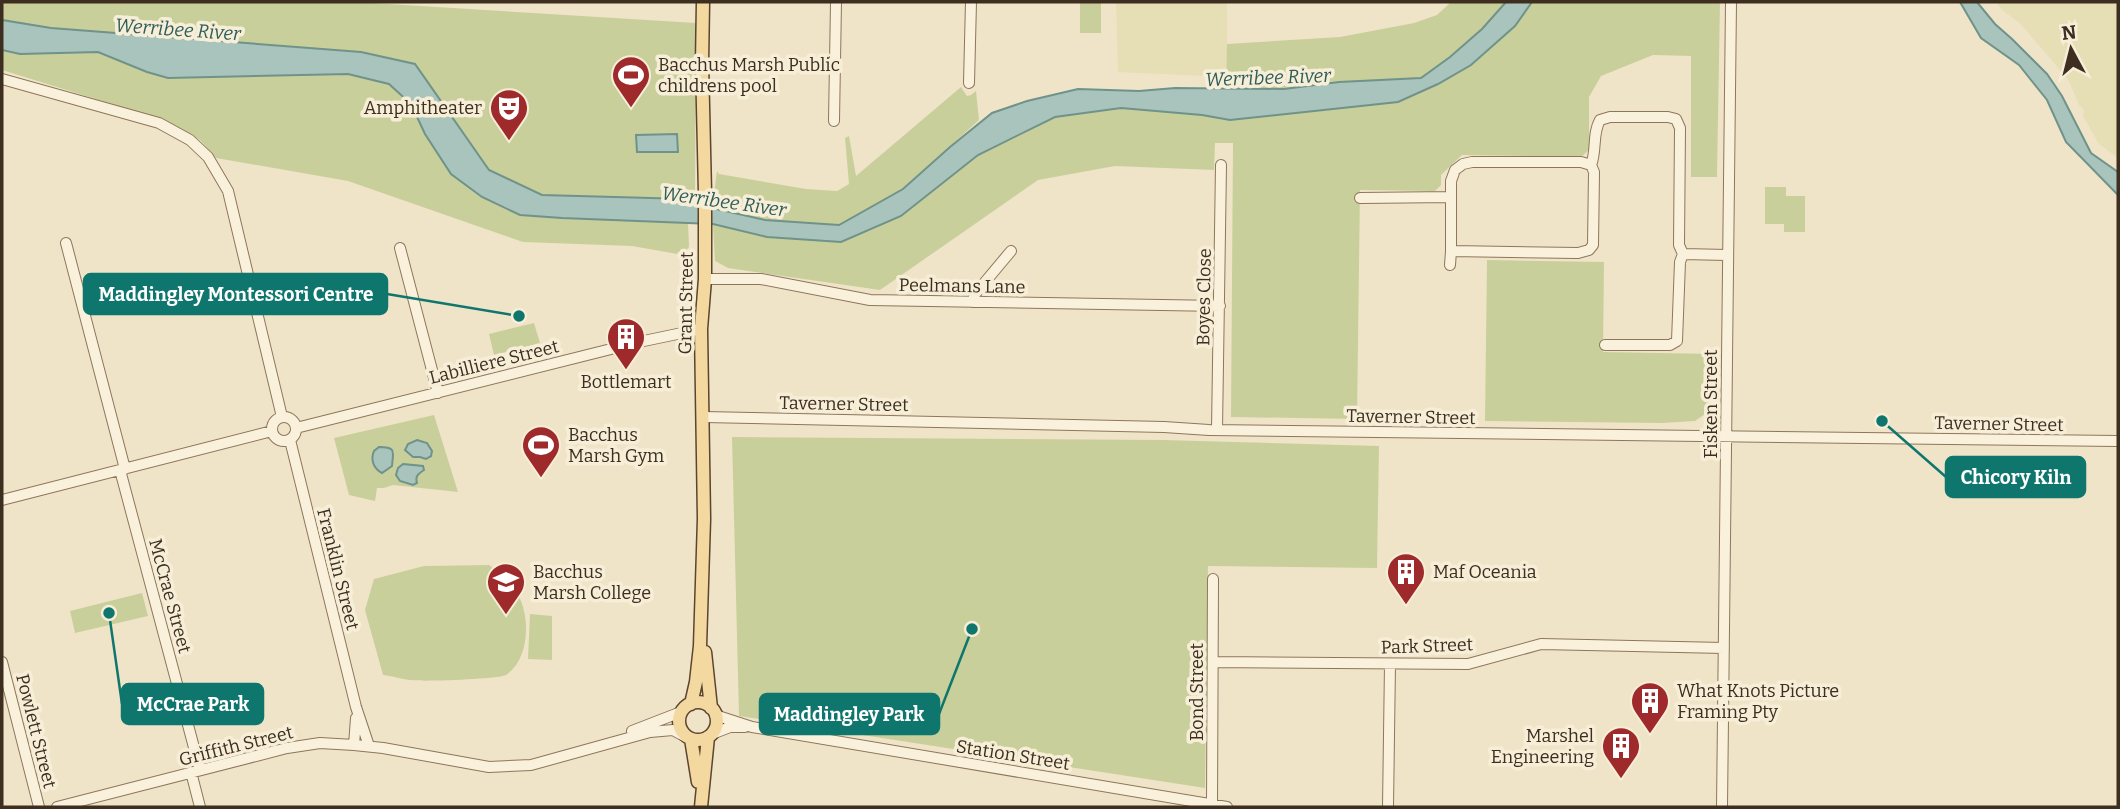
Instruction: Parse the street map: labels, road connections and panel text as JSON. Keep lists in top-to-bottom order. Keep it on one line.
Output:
{"streets":{"main road":["Grant Street"],"street":["Peelmans Lane","Boyes Close","Labilliere Street","Taverner Street","Fisken Street","Franklin Street","McCrae Street","Park Street","Bond Street","Powlett Street","Griffith Street","Station Street"]},"crossings":[["Peelmans Lane","Boyes Close"],["Peelmans Lane","Grant Street"],["Boyes Close","Taverner Street"],["Grant Street","Labilliere Street"],["Grant Street","Taverner Street"],["Grant Street","Griffith Street"],["Grant Street","Station Street"],["Labilliere Street","Franklin Street"],["Taverner Street","Fisken Street"],["Fisken Street","Park Street"],["Franklin Street","Griffith Street"],["McCrae Street","Griffith Street"],["Park Street","Bond Street"],["Bond Street","Station Street"],["Griffith Street","Station Street"]],"water":["Werribee River"],"places":{"sports":["Bacchus Marsh Public childrens pool","Bacchus Marsh Gym"],"theatre":["Amphitheater"],"other":["Maddingley Montessori Centre","Chicory Kiln","McCrae Park","Maddingley Park"],"building":["Bottlemart","Maf Oceania","What Knots Picture Framing Pty","Marshel Engineering"],"school or university":["Bacchus Marsh College"]},"north":"top"}
